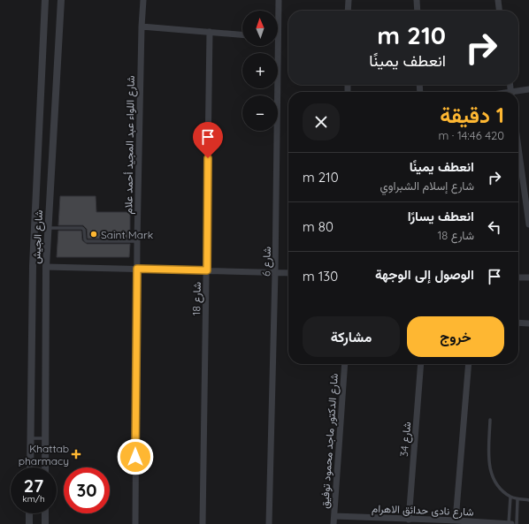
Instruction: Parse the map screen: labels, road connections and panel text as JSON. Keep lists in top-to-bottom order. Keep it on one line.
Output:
{"streets":{"street":["شارع اللواء عبد المجيد أحمد علام","شارع الجيش","شارع 6","شارع 18","شارع 34","شارع الدكتور ماجد محمود توفيق","شارع نادى حدائق الاهرام"]},"crossings":[["شارع 34","شارع نادى حدائق الاهرام"],["شارع الدكتور ماجد محمود توفيق","شارع نادى حدائق الاهرام"]],"places":{"other":["Saint Mark"],"health":["Khattab pharmacy"]},"north":"top","page":{"map_buttons":["+","−"],"turn":["210 m","انعطف يمينًا"],"heading":["1 دقيقة","420 m · 14:46"],"list":[{"name":"انعطف يمينًا","note":"شارع إسلام الشبراوي","value":"210 m"},{"name":"انعطف يسارًا","note":"شارع 18","value":"80 m"},{"name":"الوصول إلى الوجهة","value":"130 m"}],"buttons":["خروج","مشاركة"],"speed":"27 km/h","limit":"30"}}
